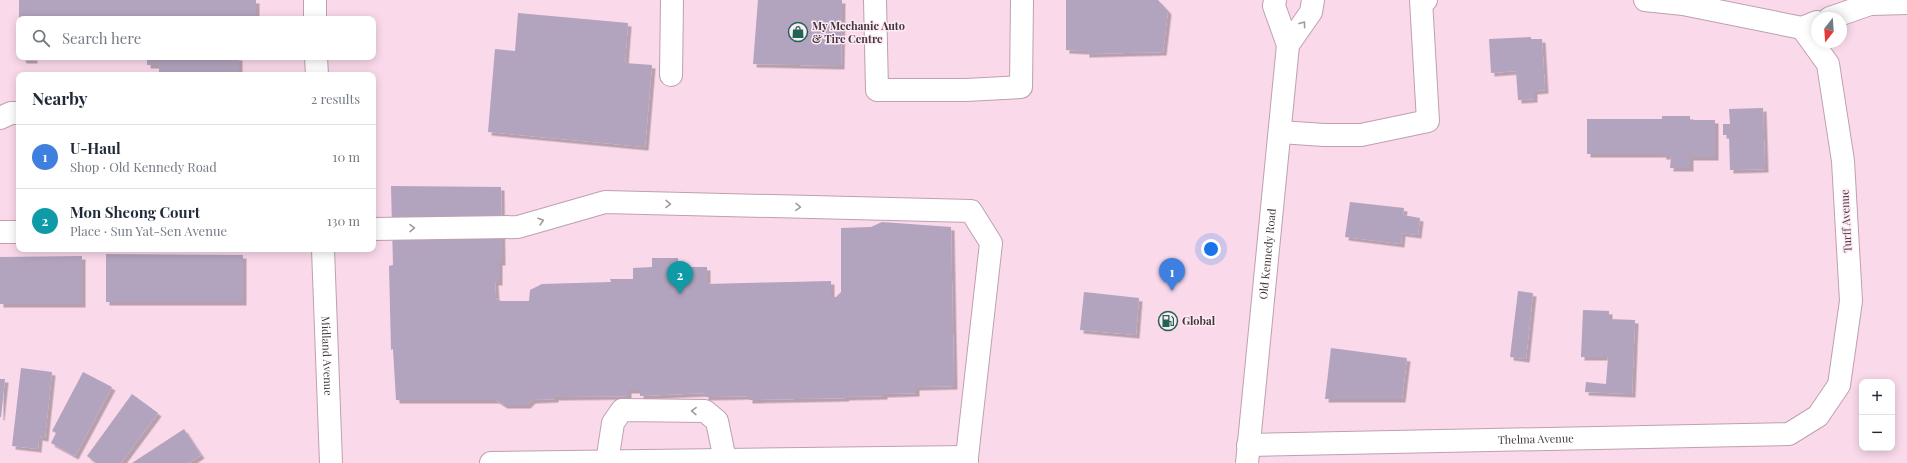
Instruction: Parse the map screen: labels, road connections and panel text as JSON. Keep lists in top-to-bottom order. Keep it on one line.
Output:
{"streets":{"street":["Turff Avenue","Old Kennedy Road","Midland Avenue","Thelma Avenue"]},"crossings":[["Turff Avenue","Thelma Avenue"],["Old Kennedy Road","Thelma Avenue"]],"places":{"shop":["My Mechanic Auto & Tire Centre"],"fuel station":["Global"]},"north":"bottom","page":{"search":"Search here","heading":["Nearby","2 results"],"list":[{"mark":"1","name":"U-Haul","note":"Shop · Old Kennedy Road","value":"10 m"},{"mark":"2","name":"Mon Sheong Court","note":"Place · Sun Yat-Sen Avenue","value":"130 m"}],"pins":["1","2"],"map_buttons":["+","−"]}}
